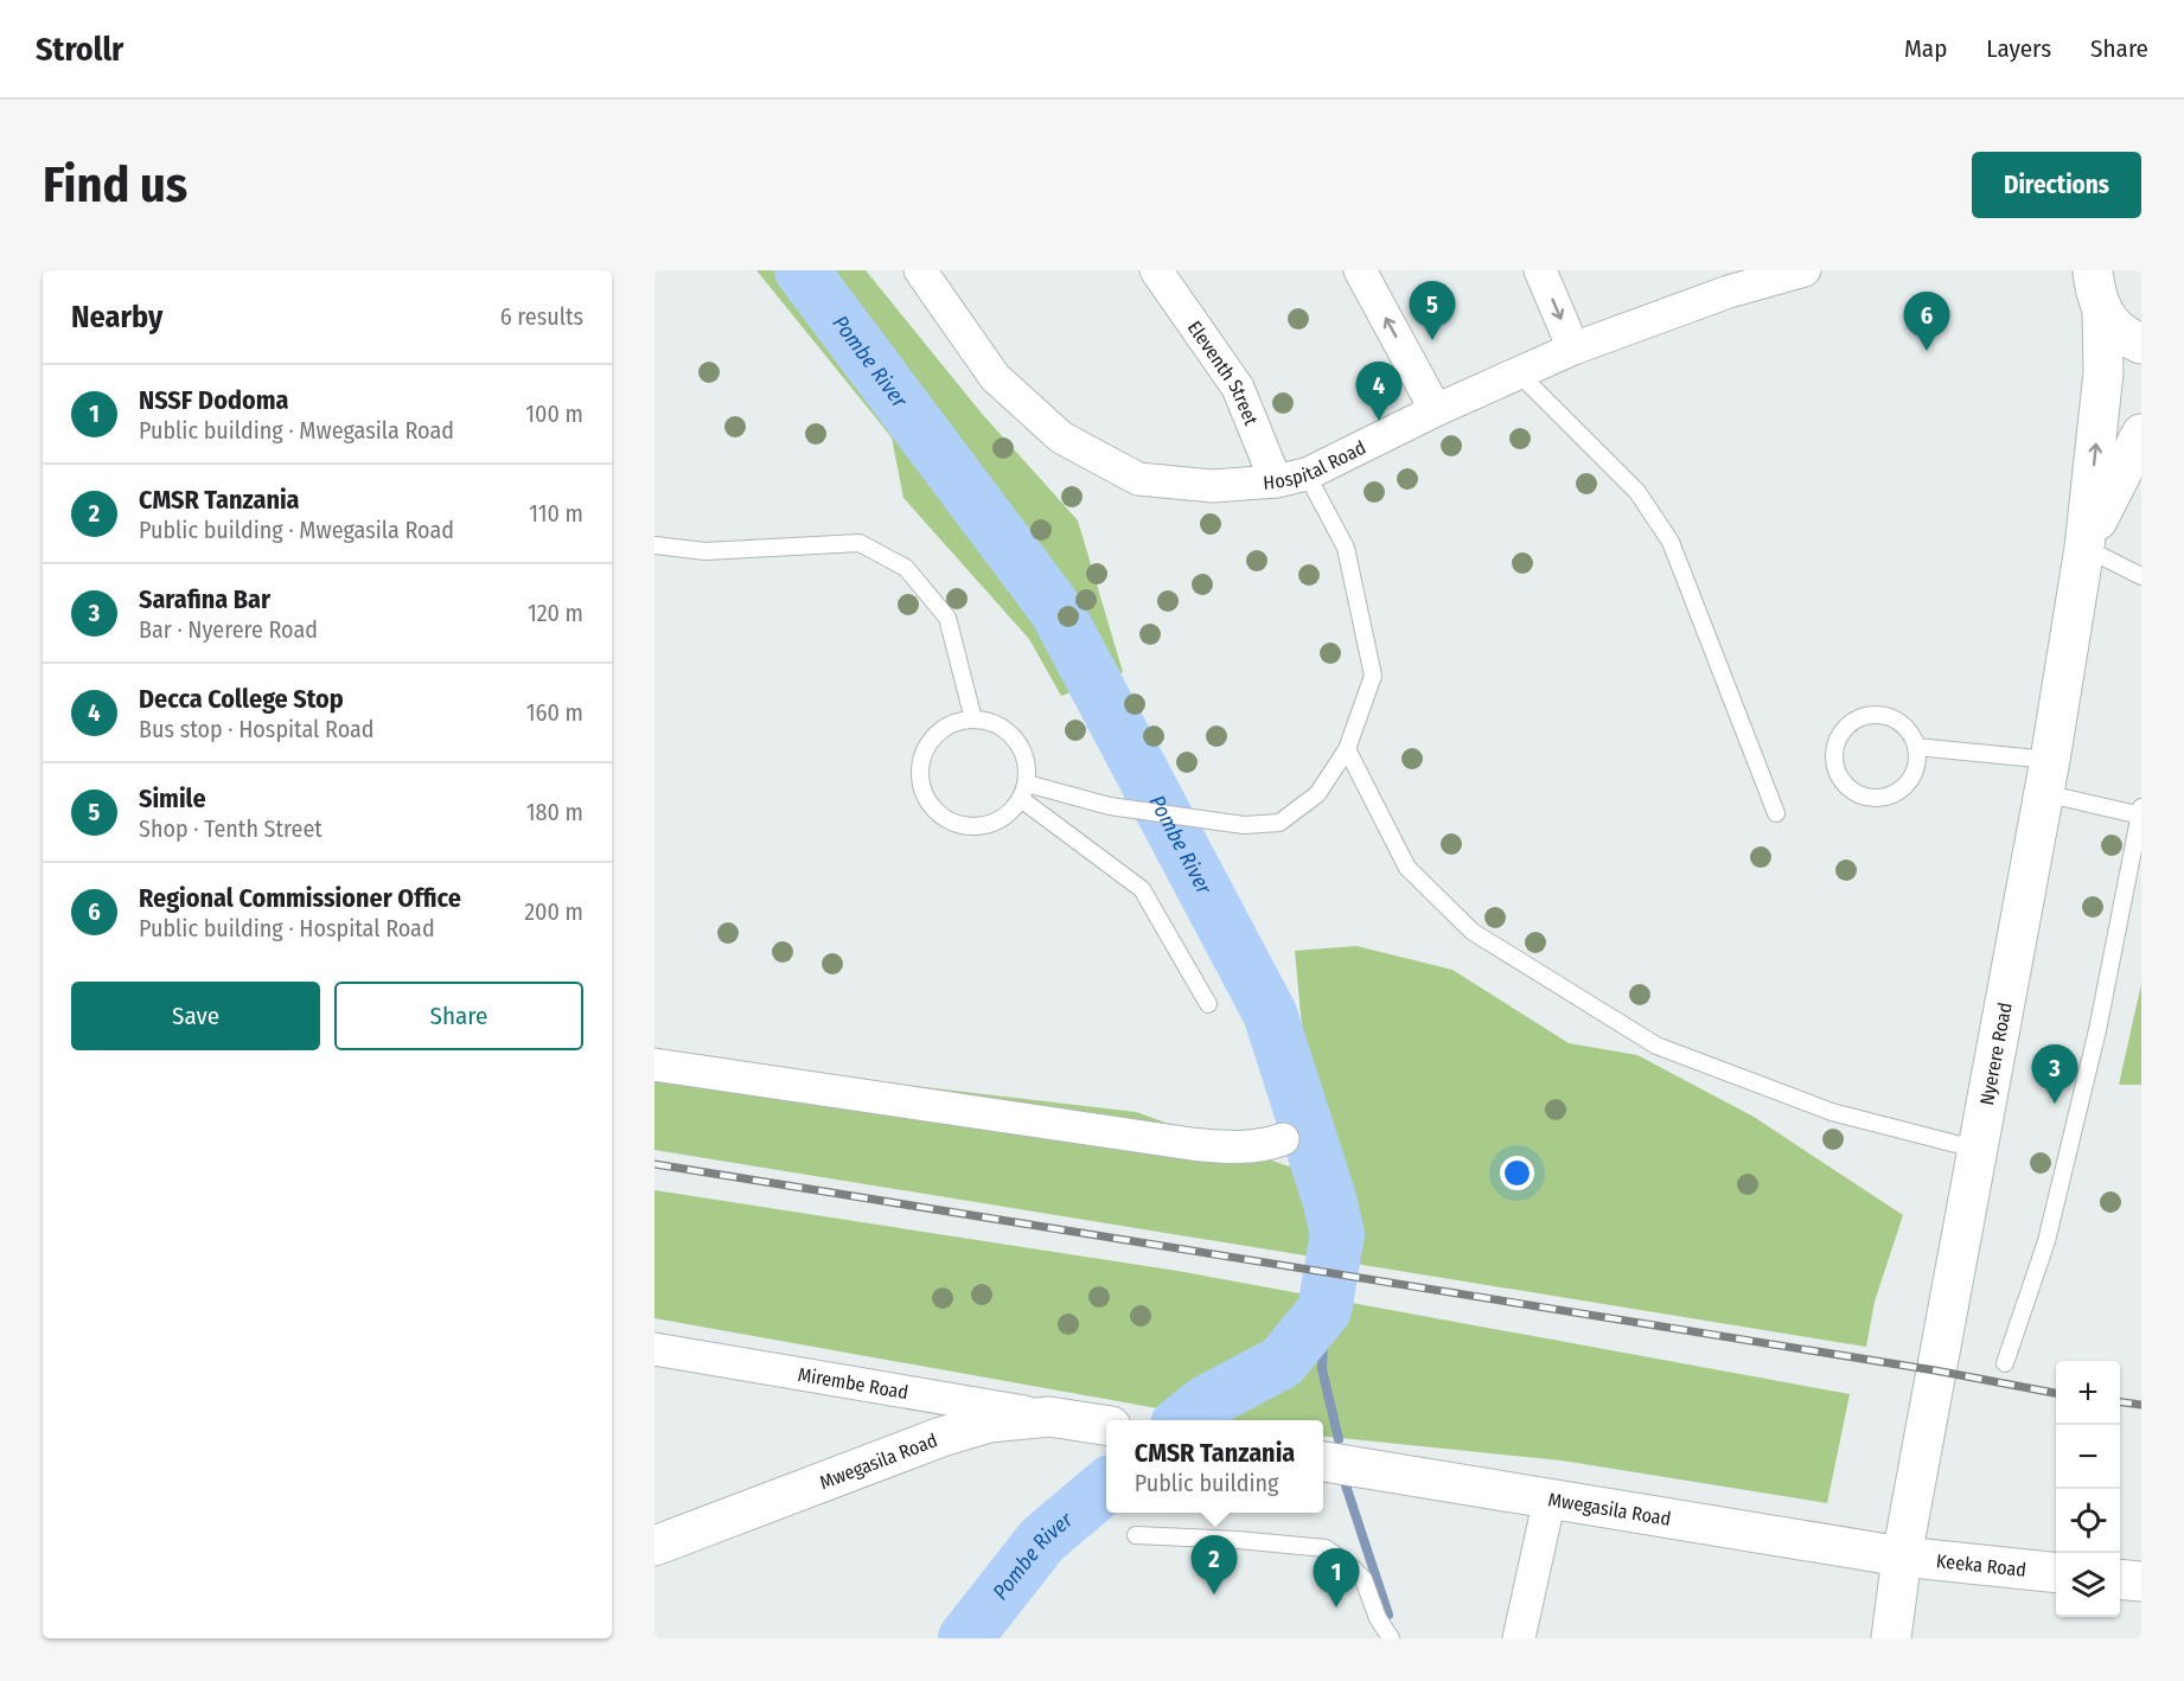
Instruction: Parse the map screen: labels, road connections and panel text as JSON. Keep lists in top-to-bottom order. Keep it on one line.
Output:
{"streets":{"main road":["Nyerere Road","Mwegasila Road","Keeka Road"],"street":["Eleventh Street","Hospital Road","Mirembe Road"]},"crossings":[["Eleventh Street","Hospital Road"],["Nyerere Road","Mwegasila Road"],["Nyerere Road","Keeka Road"],["Mirembe Road","Mwegasila Road"],["Mwegasila Road","Keeka Road"]],"water":["Pombe River"],"page":{"header":"Strollr","nav":["Map","Layers","Share"],"buttons":["Directions",["Save","Share"]],"title":"Find us","heading":["Nearby","6 results"],"pins":["5","6","4","3","2","1"],"list":[{"mark":"1","name":"NSSF Dodoma","note":"Public building · Mwegasila Road","value":"100 m"},{"mark":"2","name":"CMSR Tanzania","note":"Public building · Mwegasila Road","value":"110 m"},{"mark":"3","name":"Sarafina Bar","note":"Bar · Nyerere Road","value":"120 m"},{"mark":"4","name":"Decca College Stop","note":"Bus stop · Hospital Road","value":"160 m"},{"mark":"5","name":"Simile","note":"Shop · Tenth Street","value":"180 m"},{"mark":"6","name":"Regional Commissioner Office","note":"Public building · Hospital Road","value":"200 m"}],"map_buttons":["+","−"],"popup":["CMSR Tanzania","Public building"]}}
